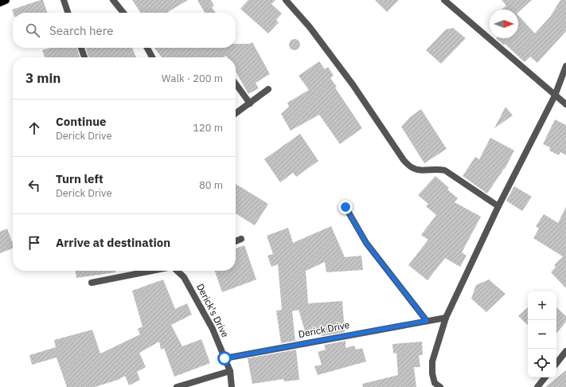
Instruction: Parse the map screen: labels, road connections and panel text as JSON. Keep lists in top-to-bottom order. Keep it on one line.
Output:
{"streets":{"street":["Derick's Drive","Derick Drive"]},"crossings":[["Derick's Drive","Derick Drive"]],"north":"right","page":{"search":"Search here","heading":["3 min","Walk · 200 m"],"list":[["Continue","Derick Drive","120 m"],["Turn left","Derick Drive","80 m"],"Arrive at destination"],"map_buttons":["+","−"]}}
